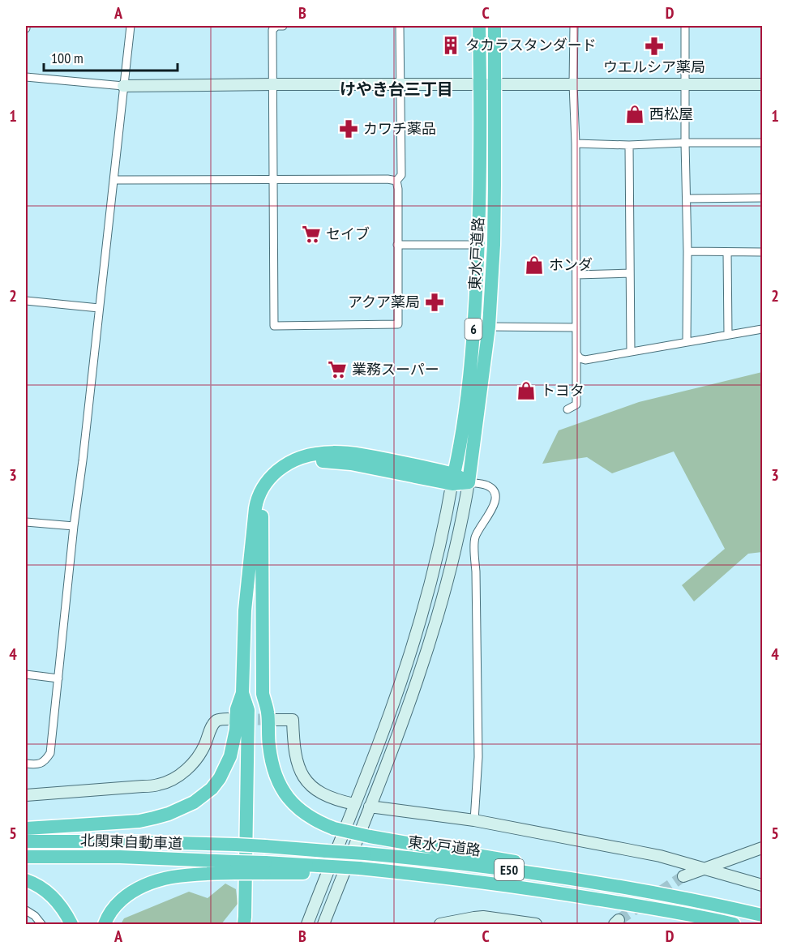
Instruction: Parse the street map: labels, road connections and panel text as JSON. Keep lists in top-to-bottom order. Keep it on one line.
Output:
{"streets":{"highway":["東水戸道路","6","北関東自動車道","E50"]},"crossings":[["東水戸道路","北関東自動車道"]],"districts":["けやき台三丁目"],"places":{"building":["タカラスタンダード"],"pharmacy":["ウエルシア薬局","カワチ薬品","アクア薬局"],"shop":["西松屋","ホンダ","トヨタ"],"supermarket":["セイブ","業務スーパー"]},"scale_bar":"100 m","grid":{"columns":["A","B","C","D"],"rows":["1","2","3","4","5"]}}
